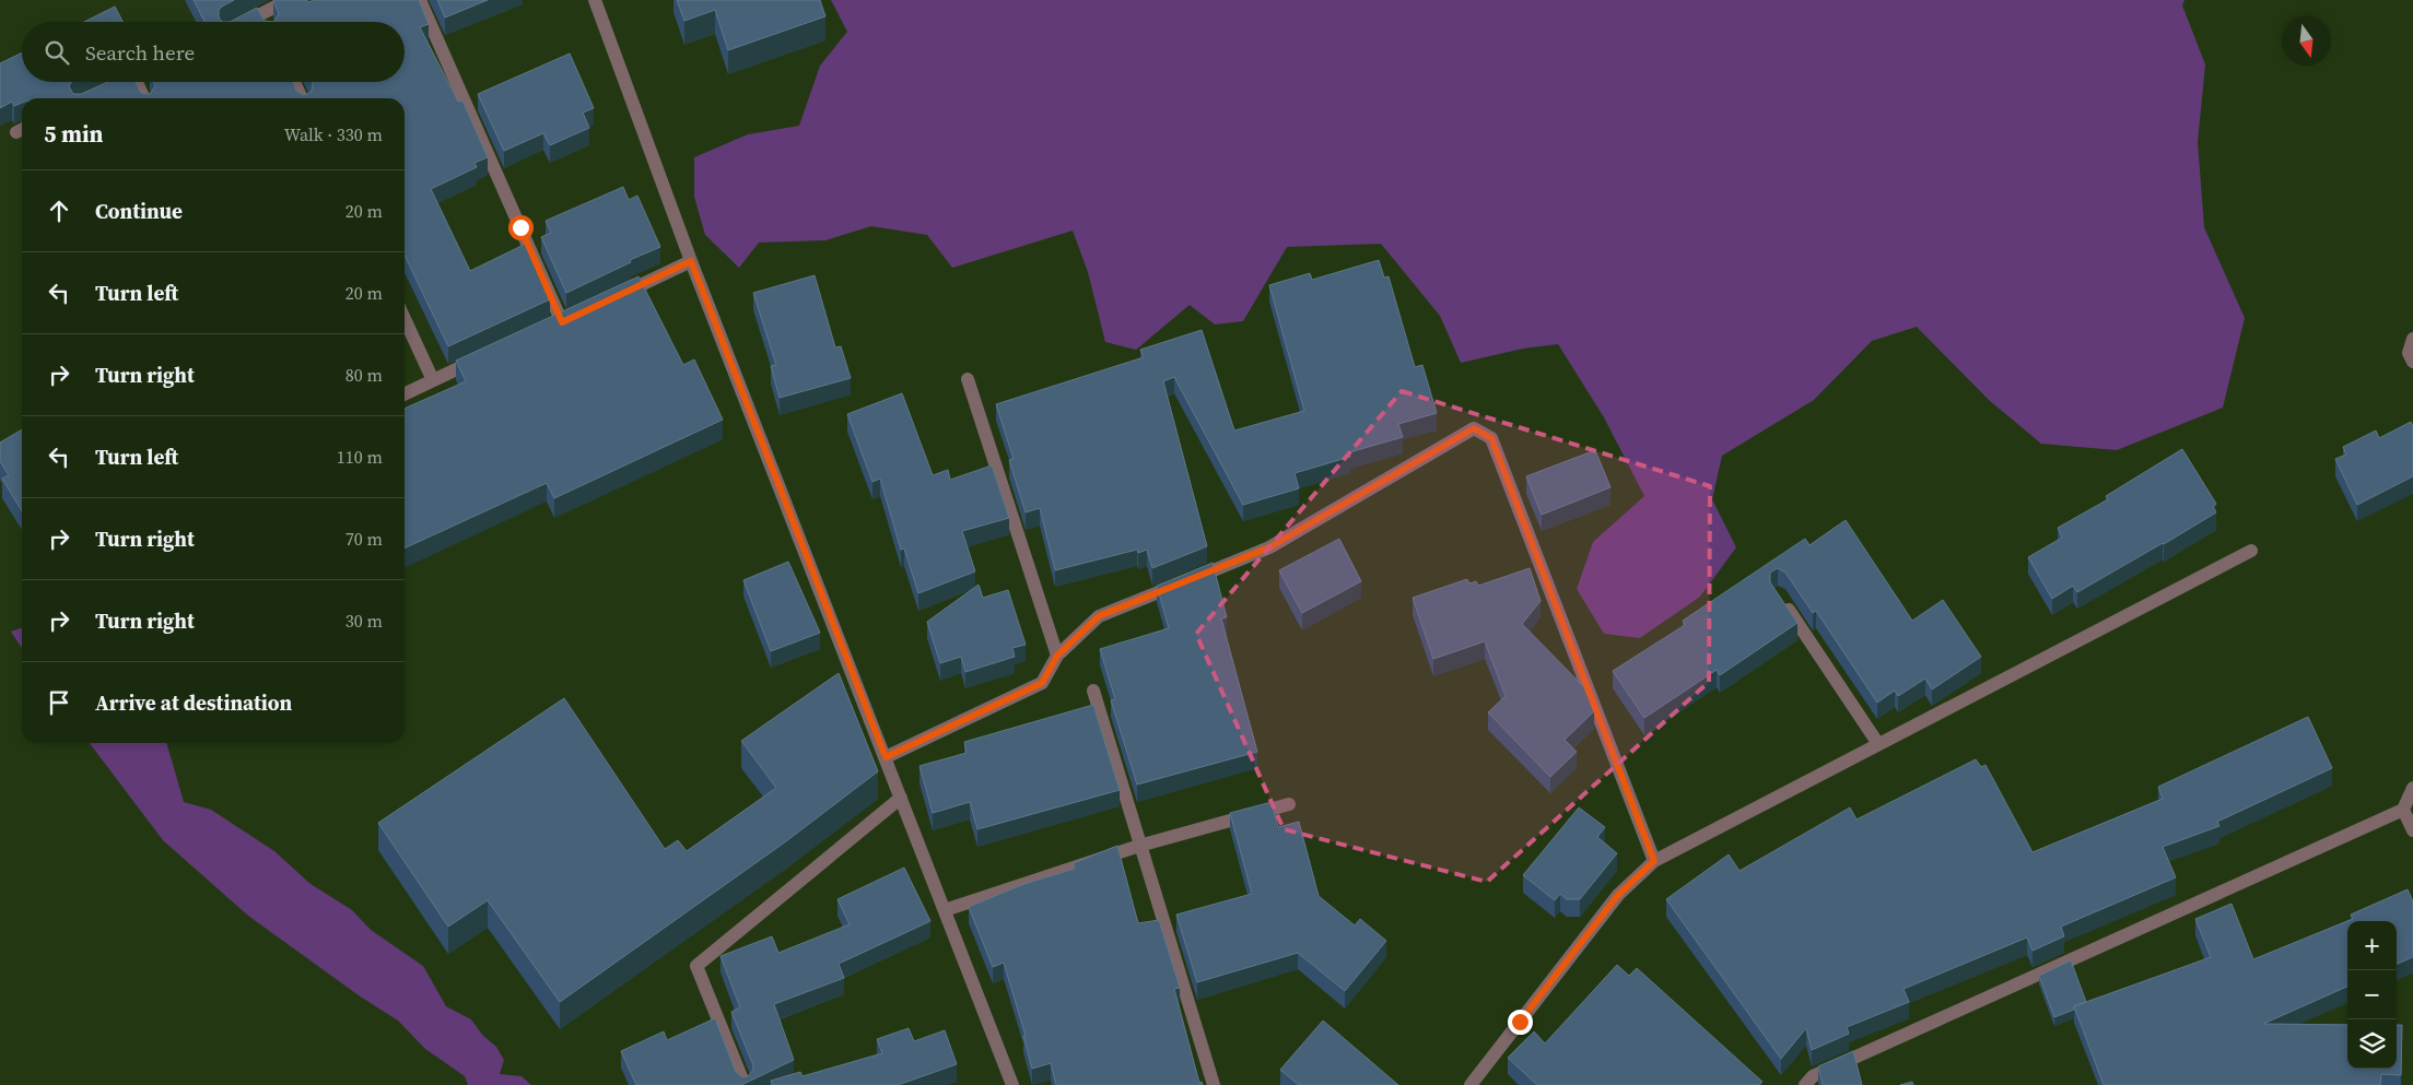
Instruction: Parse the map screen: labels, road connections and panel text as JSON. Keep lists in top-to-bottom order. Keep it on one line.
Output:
{"north":"bottom","page":{"search":"Search here","heading":["5 min","Walk · 330 m"],"list":[["Continue","20 m"],["Turn left","20 m"],["Turn right","80 m"],["Turn left","110 m"],["Turn right","70 m"],["Turn right","30 m"],"Arrive at destination"],"map_buttons":["+","−"]}}
